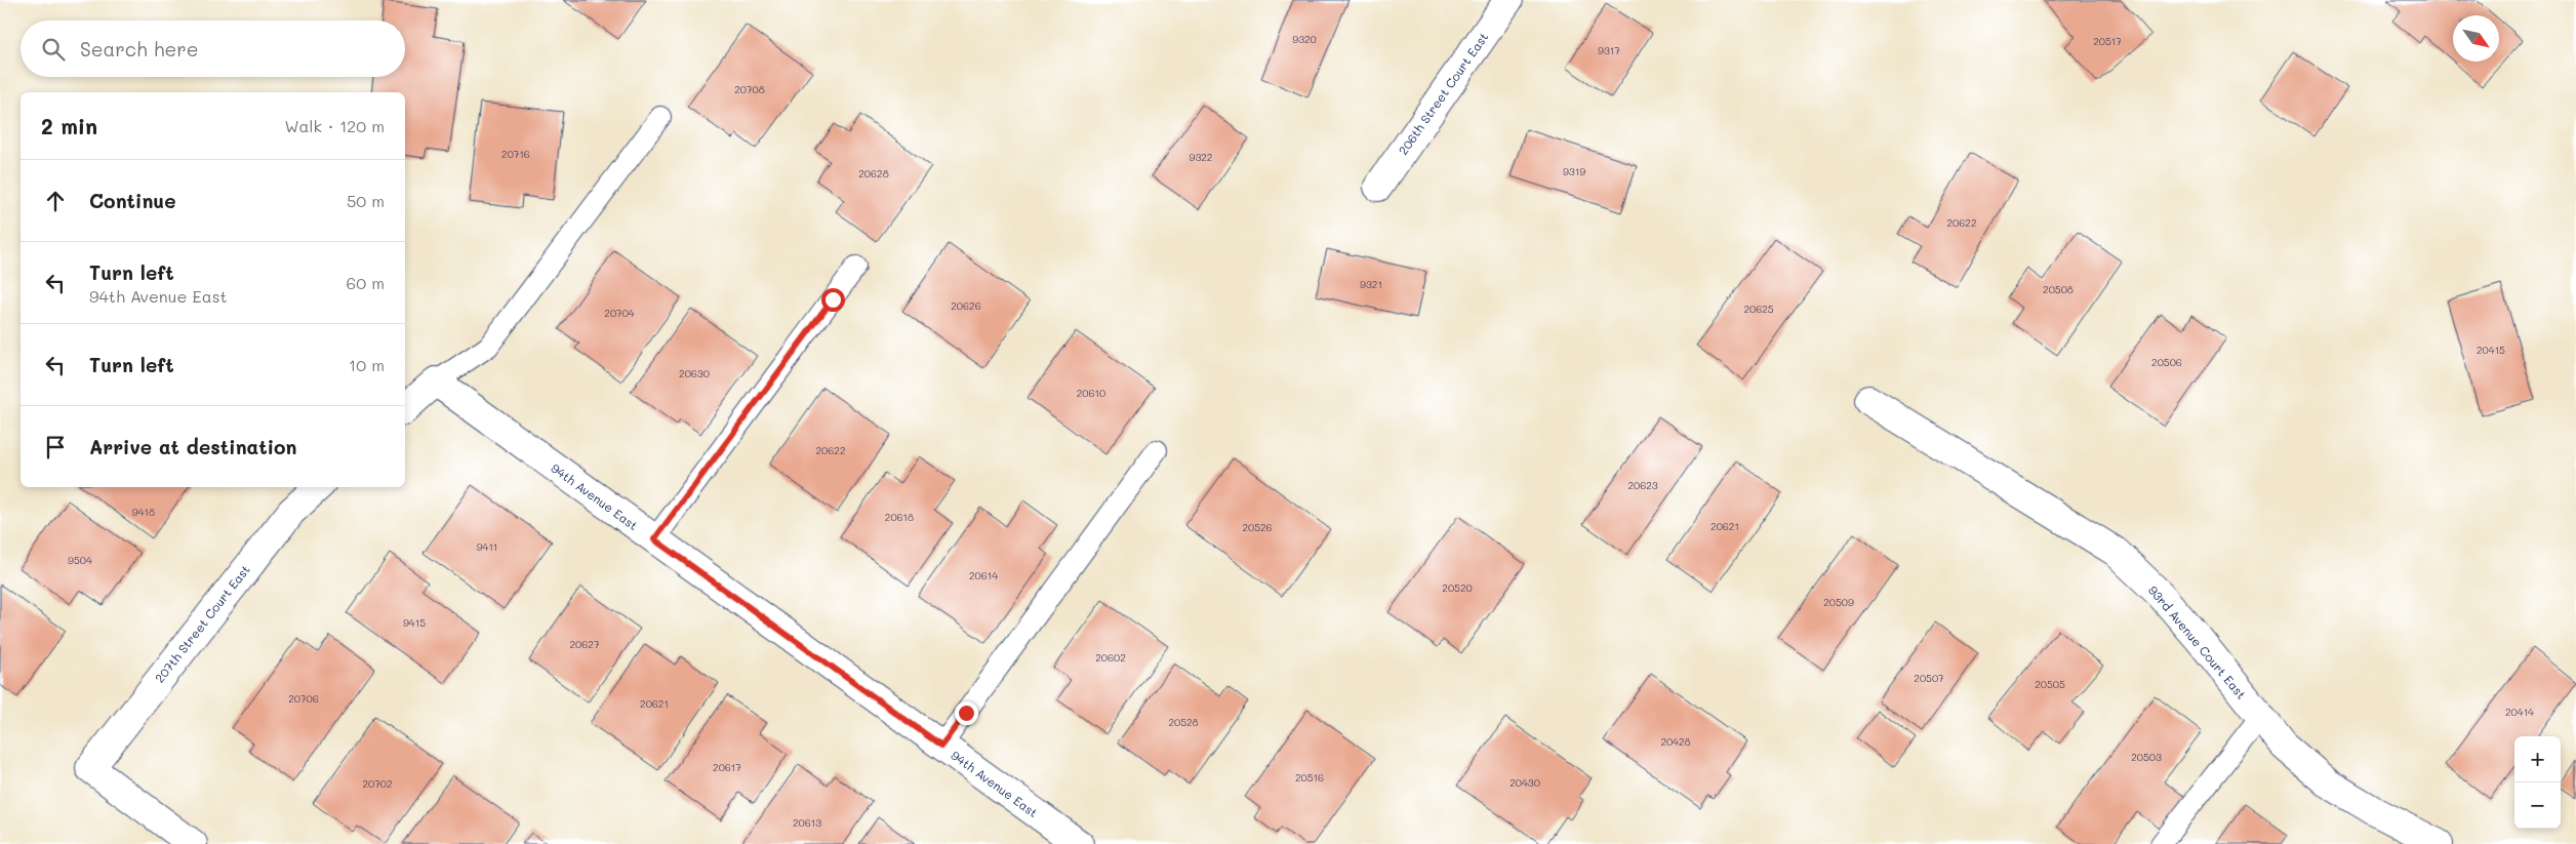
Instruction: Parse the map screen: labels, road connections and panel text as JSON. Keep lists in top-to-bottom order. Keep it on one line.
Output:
{"streets":{"street":["206th Street Court East","94th Avenue East","207th Street Court East","93rd Avenue Court East"]},"house_numbers":["9320","20517","9317","20708","20716","9322","9319","20628","20622","9321","20508","20626","20625","20704","20415","20506","20630","20610","20622","20623","9418","20618","20621","20526","9411","9504","20614","20520","20509","9415","20627","20602","20507","20505","20706","20621","20414","20528","20428","20503","20617","20516","20430","20702","20613"],"north":"bottom right","page":{"search":"Search here","heading":["2 min","Walk · 120 m"],"list":[["Continue","50 m"],["Turn left","94th Avenue East","60 m"],["Turn left","10 m"],"Arrive at destination"],"map_buttons":["+","−"]}}
